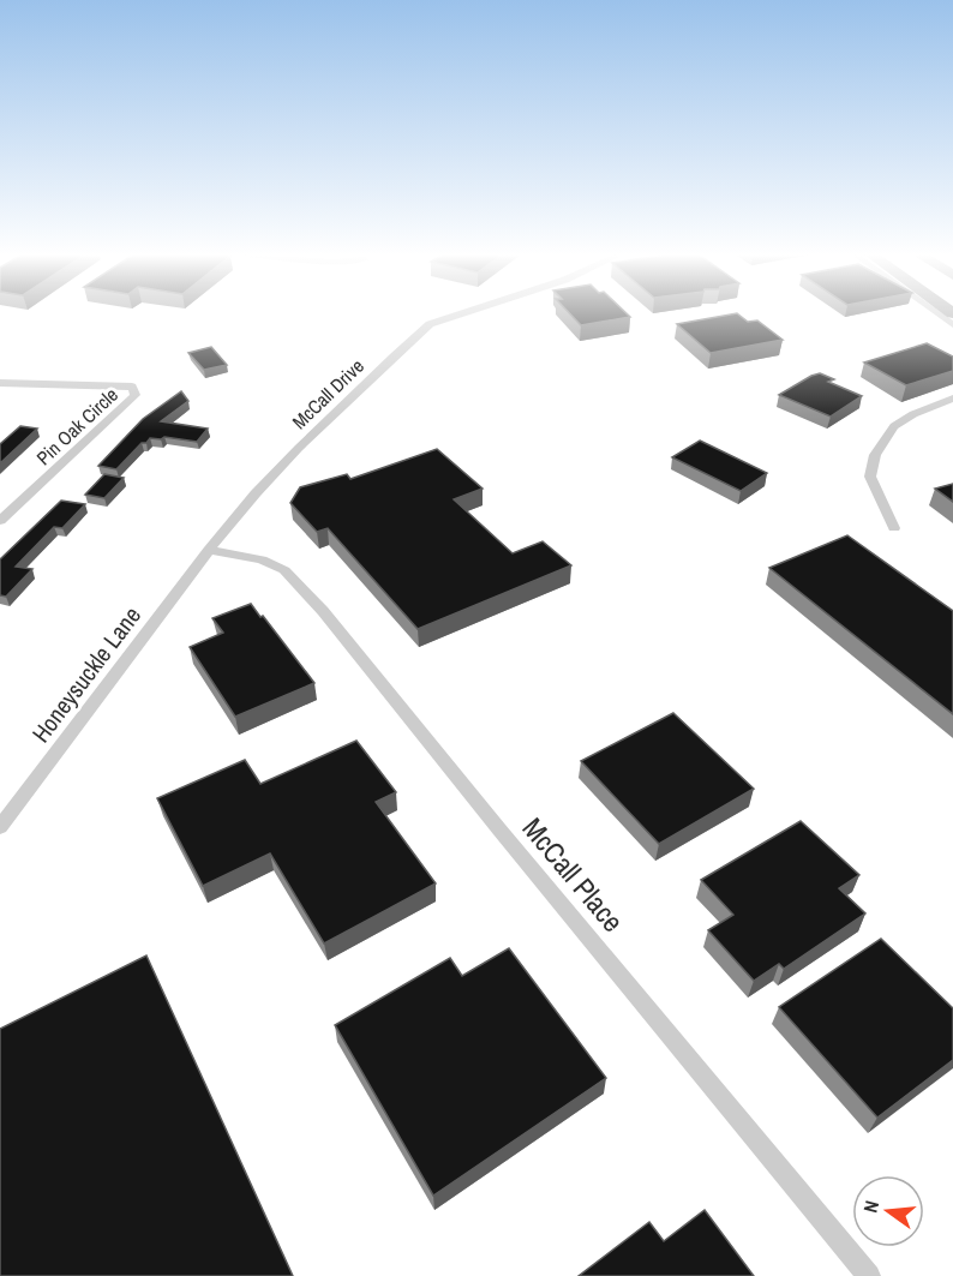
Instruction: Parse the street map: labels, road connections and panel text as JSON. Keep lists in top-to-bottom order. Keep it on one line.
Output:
{"streets":{"street":["McCall Drive","Pin Oak Circle","Honeysuckle Lane","McCall Place"]},"crossings":[["McCall Drive","Honeysuckle Lane"],["McCall Drive","McCall Place"],["Honeysuckle Lane","McCall Place"]],"north":"left"}
